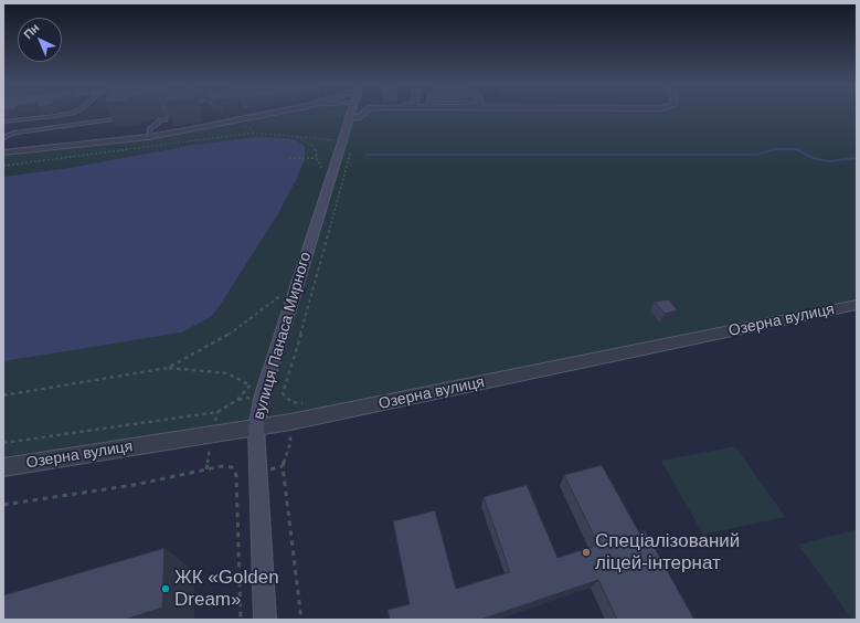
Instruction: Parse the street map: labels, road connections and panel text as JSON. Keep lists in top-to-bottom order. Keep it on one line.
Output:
{"streets":{"main road":["вулиця Панаса Мирного"],"street":["Озерна вулиця"]},"crossings":[["Озерна вулиця","вулиця Панаса Мирного"]],"places":["Спеціалізований ліцей-інтернат","ЖК «Golden Dream»"],"north":"top left"}
